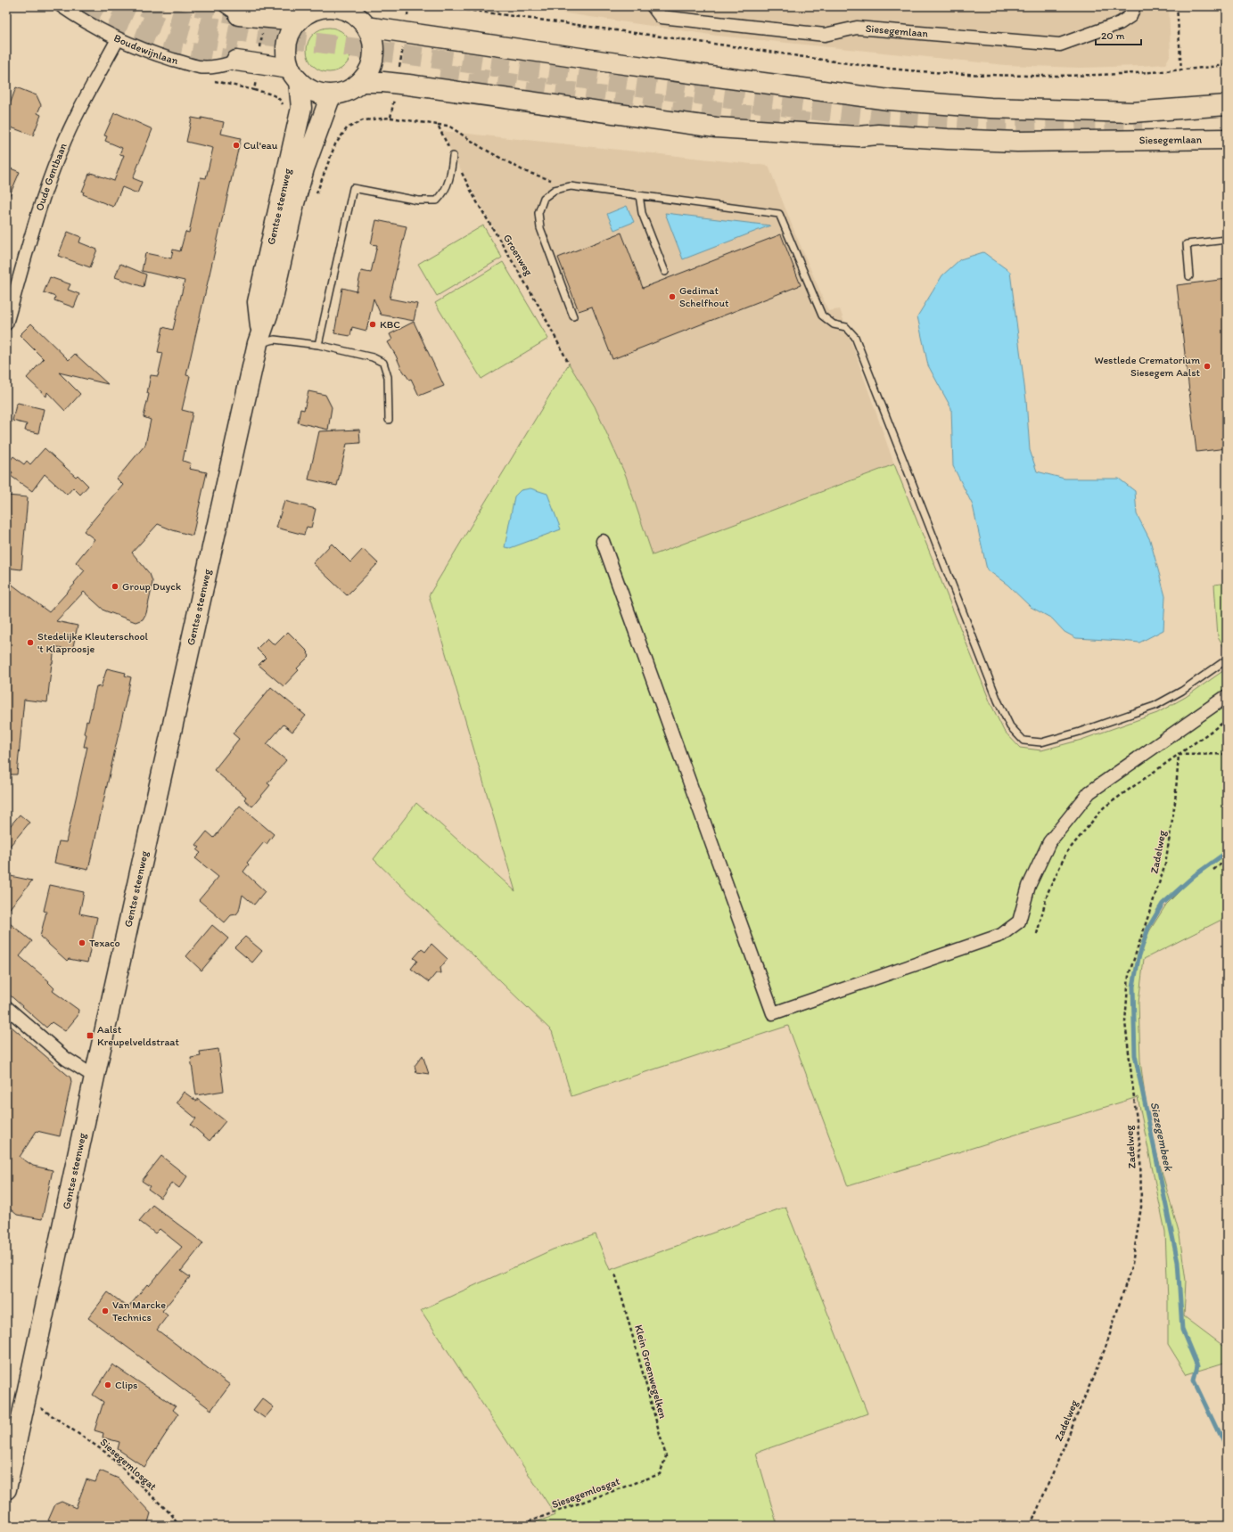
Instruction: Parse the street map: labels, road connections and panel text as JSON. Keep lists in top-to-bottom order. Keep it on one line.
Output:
{"streets":{"main road":["Siesegemlaan","Gentse steenweg"],"street":["Boudewijnlaan","Oude Gentbaan"],"path":["Groenweg","Zadelweg","Klein Groenwegelken","Siesegemlosgat"]},"crossings":[["Siesegemlaan","Gentse steenweg"],["Boudewijnlaan","Oude Gentbaan"],["Gentse steenweg","Siesegemlosgat"],["Klein Groenwegelken","Siesegemlosgat"]],"water":["Siezegembeek"],"places":{"other":["Cul'eau","Gedimat Schelfhout","KBC","Westlede Crematorium Siesegem Aalst","Group Duyck","Stedelijke Kleuterschool 't Klaproosje","Texaco","Van Marcke Technics","Clips"],"transit":["Aalst Kreupelveldstraat"]},"scale_bar":"20 m"}
